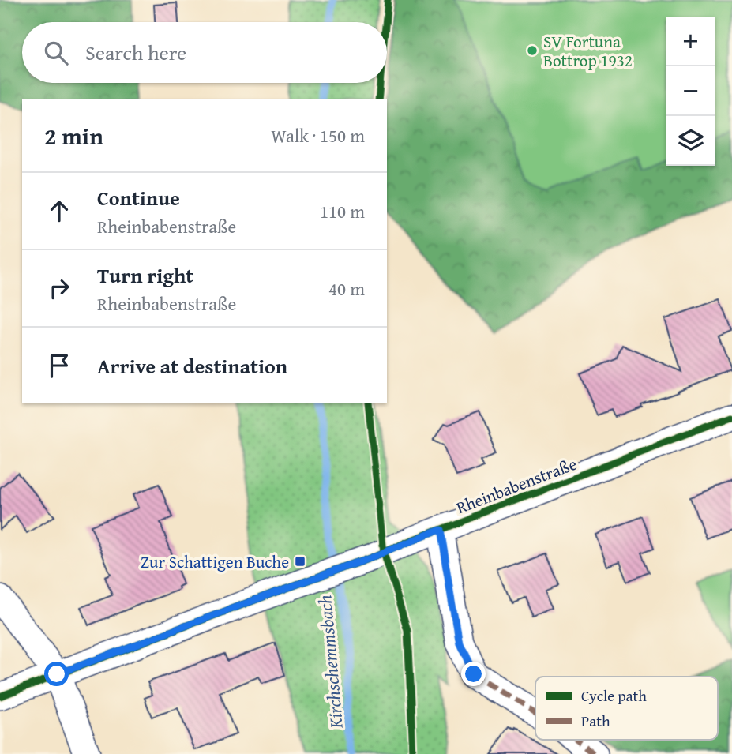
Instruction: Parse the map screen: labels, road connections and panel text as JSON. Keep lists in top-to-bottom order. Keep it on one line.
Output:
{"streets":{"street":["Rheinbabenstraße"]},"water":["Kirchschemmsbach"],"places":{"other":["SV Fortuna Bottrop 1932"],"transit":["Zur Schattigen Buche"]},"legend":["Cycle path","Path"],"page":{"map_buttons":["+","−"],"search":"Search here","heading":["2 min","Walk · 150 m"],"list":[["Continue","Rheinbabenstraße","110 m"],["Turn right","Rheinbabenstraße","40 m"],"Arrive at destination"]}}
